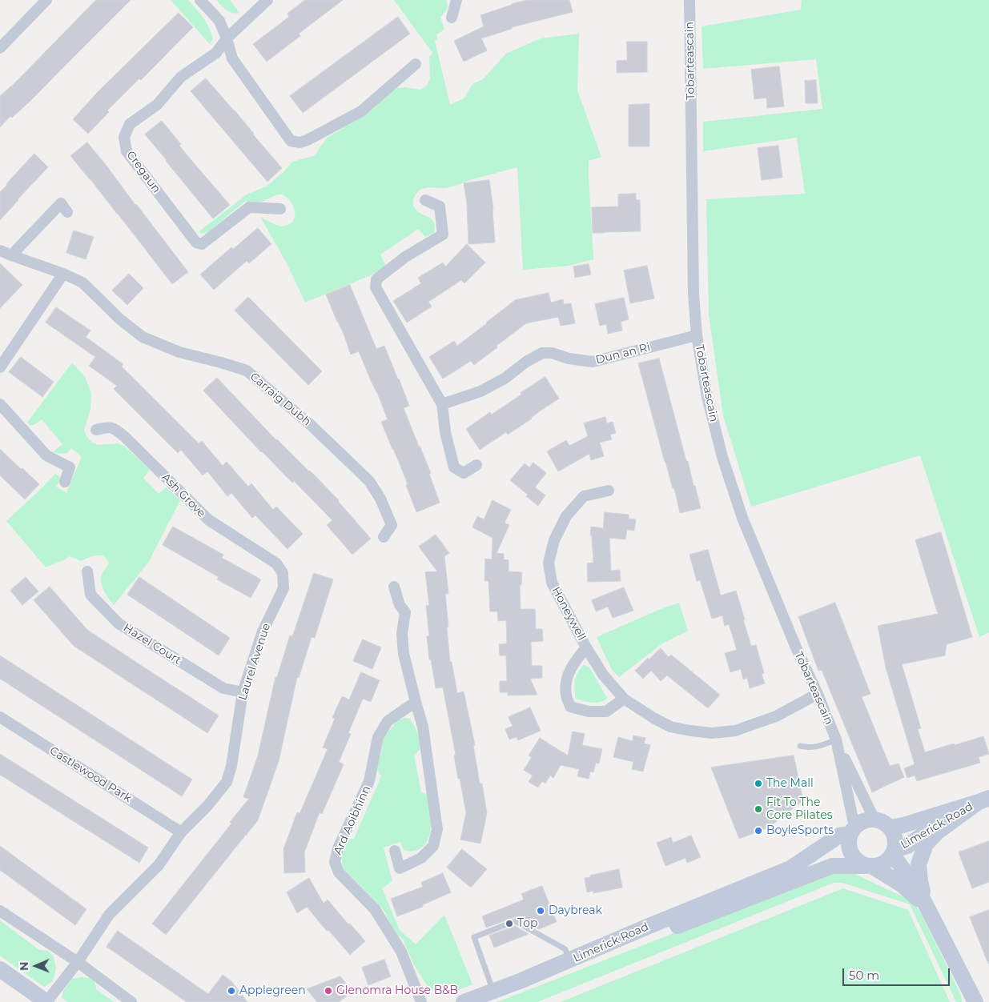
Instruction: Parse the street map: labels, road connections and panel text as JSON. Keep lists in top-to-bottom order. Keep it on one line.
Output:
{"streets":{"main road":["Limerick Road"],"street":["Tobarteascain","Cregaun","Dun an Ri","Carraig Dubh","Ash Grove","Honeywell","Hazel Court","Laurel Avenue","Castlewood Park","Ard Aoibhinn"]},"crossings":[["Tobarteascain","Dun an Ri"],["Tobarteascain","Honeywell"],["Tobarteascain","Limerick Road"],["Ash Grove","Laurel Avenue"],["Hazel Court","Laurel Avenue"],["Laurel Avenue","Castlewood Park"]],"places":["The Mall","Fit To The Core Pilates","BoyleSports","Daybreak","Top","Applegreen","Glenomra House B&B"],"scale_bar":"50 m","north":"left"}
